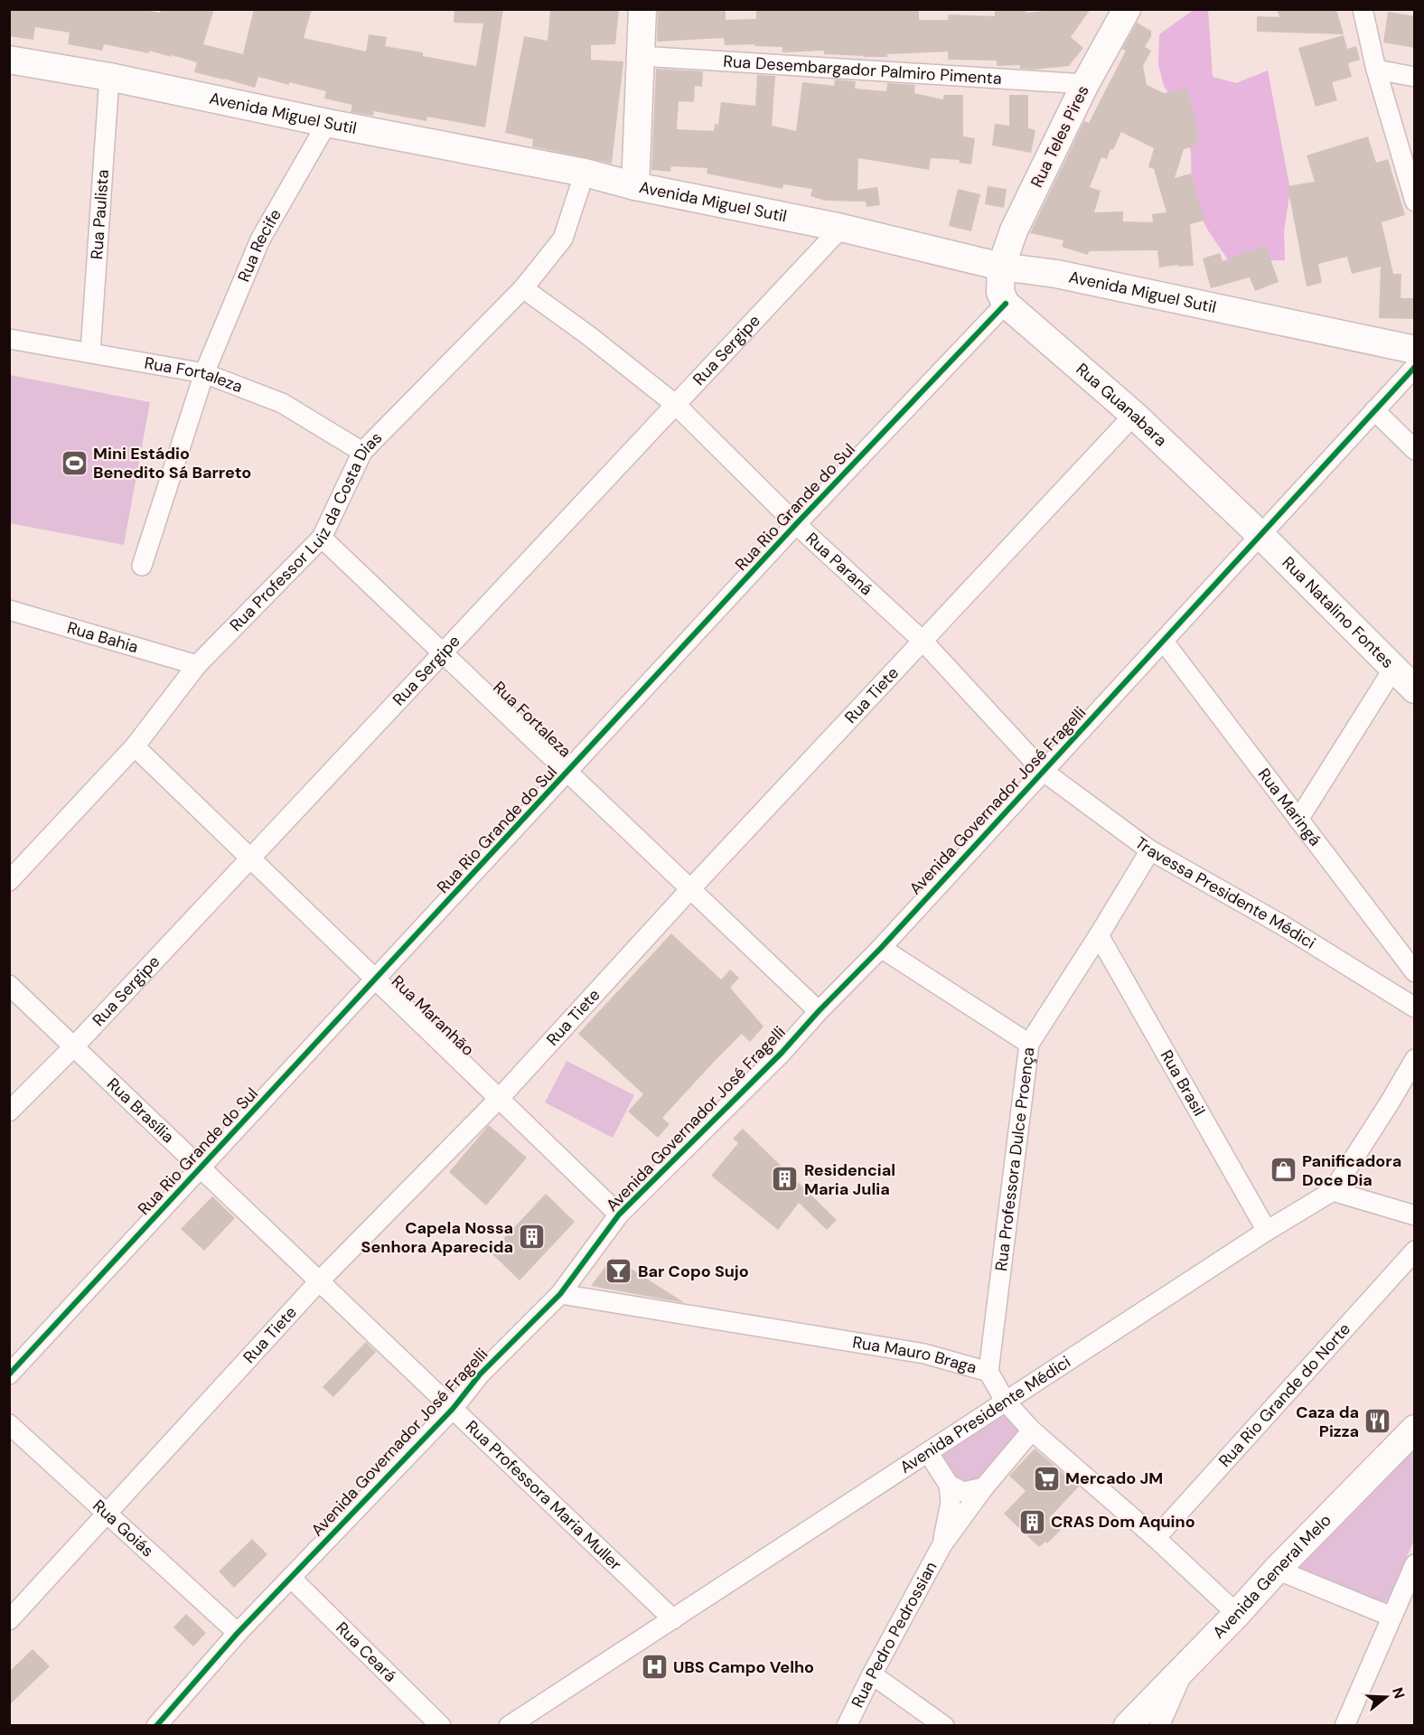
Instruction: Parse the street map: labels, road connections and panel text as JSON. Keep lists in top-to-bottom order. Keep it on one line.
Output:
{"streets":{"main road":["Avenida Miguel Sutil","Rua Teles Pires","Rua Guanabara","Rua Natalino Fontes","Avenida General Melo"],"street":["Rua Desembargador Palmiro Pimenta","Rua Paulista","Rua Recife","Rua Sergipe","Rua Fortaleza","Rua Rio Grande do Sul","Rua Professor Luiz da Costa Dias","Rua Paraná","Rua Bahia","Rua Tiete","Avenida Governador José Fragelli","Rua Maringá","Travessa Presidente Médici","Rua Maranhão","Rua Brasil","Rua Brasília","Rua Professora Dulce Proença","Rua Mauro Braga","Rua Rio Grande do Norte","Avenida Presidente Médici","Rua Professora Maria Muller","Rua Goiás","Rua Pedro Pedrossian","Rua Ceará"]},"crossings":[["Rua Desembargador Palmiro Pimenta","Rua Teles Pires"],["Avenida Miguel Sutil","Rua Teles Pires"],["Avenida Miguel Sutil","Rua Paulista"],["Avenida Miguel Sutil","Rua Recife"],["Avenida Miguel Sutil","Rua Sergipe"],["Avenida Miguel Sutil","Rua Guanabara"],["Avenida Miguel Sutil","Rua Rio Grande do Sul"],["Avenida Miguel Sutil","Rua Professor Luiz da Costa Dias"],["Rua Teles Pires","Rua Guanabara"],["Rua Teles Pires","Rua Rio Grande do Sul"],["Rua Paulista","Rua Fortaleza"],["Rua Recife","Rua Fortaleza"],["Rua Sergipe","Rua Fortaleza"],["Rua Sergipe","Rua Paraná"],["Rua Sergipe","Rua Maranhão"],["Rua Sergipe","Rua Brasília"],["Rua Fortaleza","Rua Rio Grande do Sul"],["Rua Fortaleza","Rua Professor Luiz da Costa Dias"],["Rua Fortaleza","Rua Tiete"],["Rua Fortaleza","Avenida Governador José Fragelli"],["Rua Guanabara","Rua Rio Grande do Sul"],["Rua Guanabara","Rua Natalino Fontes"],["Rua Guanabara","Rua Tiete"],["Rua Guanabara","Avenida Governador José Fragelli"],["Rua Rio Grande do Sul","Rua Paraná"],["Rua Rio Grande do Sul","Rua Maranhão"],["Rua Rio Grande do Sul","Rua Brasília"],["Rua Professor Luiz da Costa Dias","Rua Paraná"],["Rua Professor Luiz da Costa Dias","Rua Bahia"],["Rua Professor Luiz da Costa Dias","Rua Maranhão"],["Rua Paraná","Rua Tiete"],["Rua Paraná","Avenida Governador José Fragelli"],["Rua Paraná","Travessa Presidente Médici"],["Rua Natalino Fontes","Avenida Governador José Fragelli"],["Rua Tiete","Rua Maranhão"],["Rua Tiete","Rua Brasília"],["Rua Tiete","Rua Professora Maria Muller"],["Rua Tiete","Rua Goiás"],["Avenida Governador José Fragelli","Rua Maringá"],["Avenida Governador José Fragelli","Travessa Presidente Médici"],["Avenida Governador José Fragelli","Rua Maranhão"],["Avenida Governador José Fragelli","Rua Mauro Braga"],["Avenida Governador José Fragelli","Rua Professora Maria Muller"],["Avenida Governador José Fragelli","Rua Goiás"],["Avenida Governador José Fragelli","Rua Ceará"],["Travessa Presidente Médici","Rua Professora Dulce Proença"],["Rua Brasil","Rua Professora Dulce Proença"],["Rua Brasil","Avenida Presidente Médici"],["Rua Brasília","Rua Professora Maria Muller"],["Rua Professora Dulce Proença","Rua Mauro Braga"],["Rua Mauro Braga","Rua Rio Grande do Norte"],["Rua Mauro Braga","Avenida Presidente Médici"],["Rua Mauro Braga","Avenida General Melo"],["Rua Mauro Braga","Rua Pedro Pedrossian"],["Avenida Presidente Médici","Rua Professora Maria Muller"]],"places":{"sports":["Mini Estádio Benedito Sá Barreto"],"shop":["Panificadora Doce Dia"],"building":["Residencial Maria Julia","Capela Nossa Senhora Aparecida","CRAS Dom Aquino"],"bar":["Bar Copo Sujo"],"restaurant":["Caza da Pizza"],"supermarket":["Mercado JM"],"hospital":["UBS Campo Velho"]},"north":"right"}
